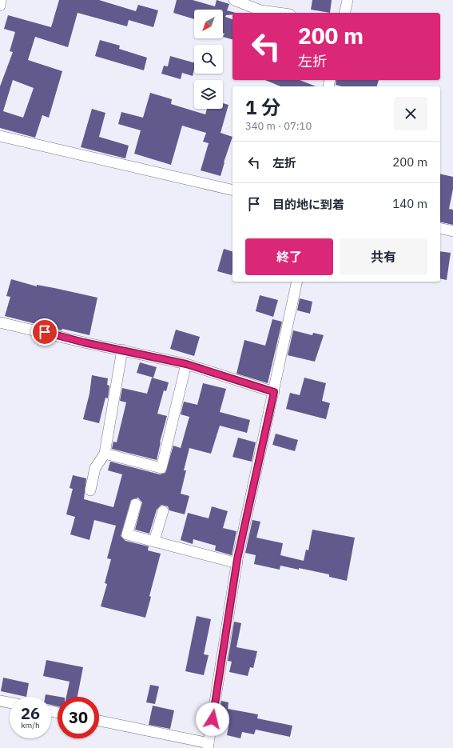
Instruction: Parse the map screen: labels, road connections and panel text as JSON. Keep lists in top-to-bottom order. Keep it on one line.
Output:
{"north":"bottom left","page":{"turn":["200 m","左折"],"heading":["1 分","340 m · 07:10"],"list":[{"name":"左折","value":"200 m"},{"name":"目的地に到着","value":"140 m"}],"buttons":["終了","共有"],"speed":"26 km/h","limit":"30"}}
